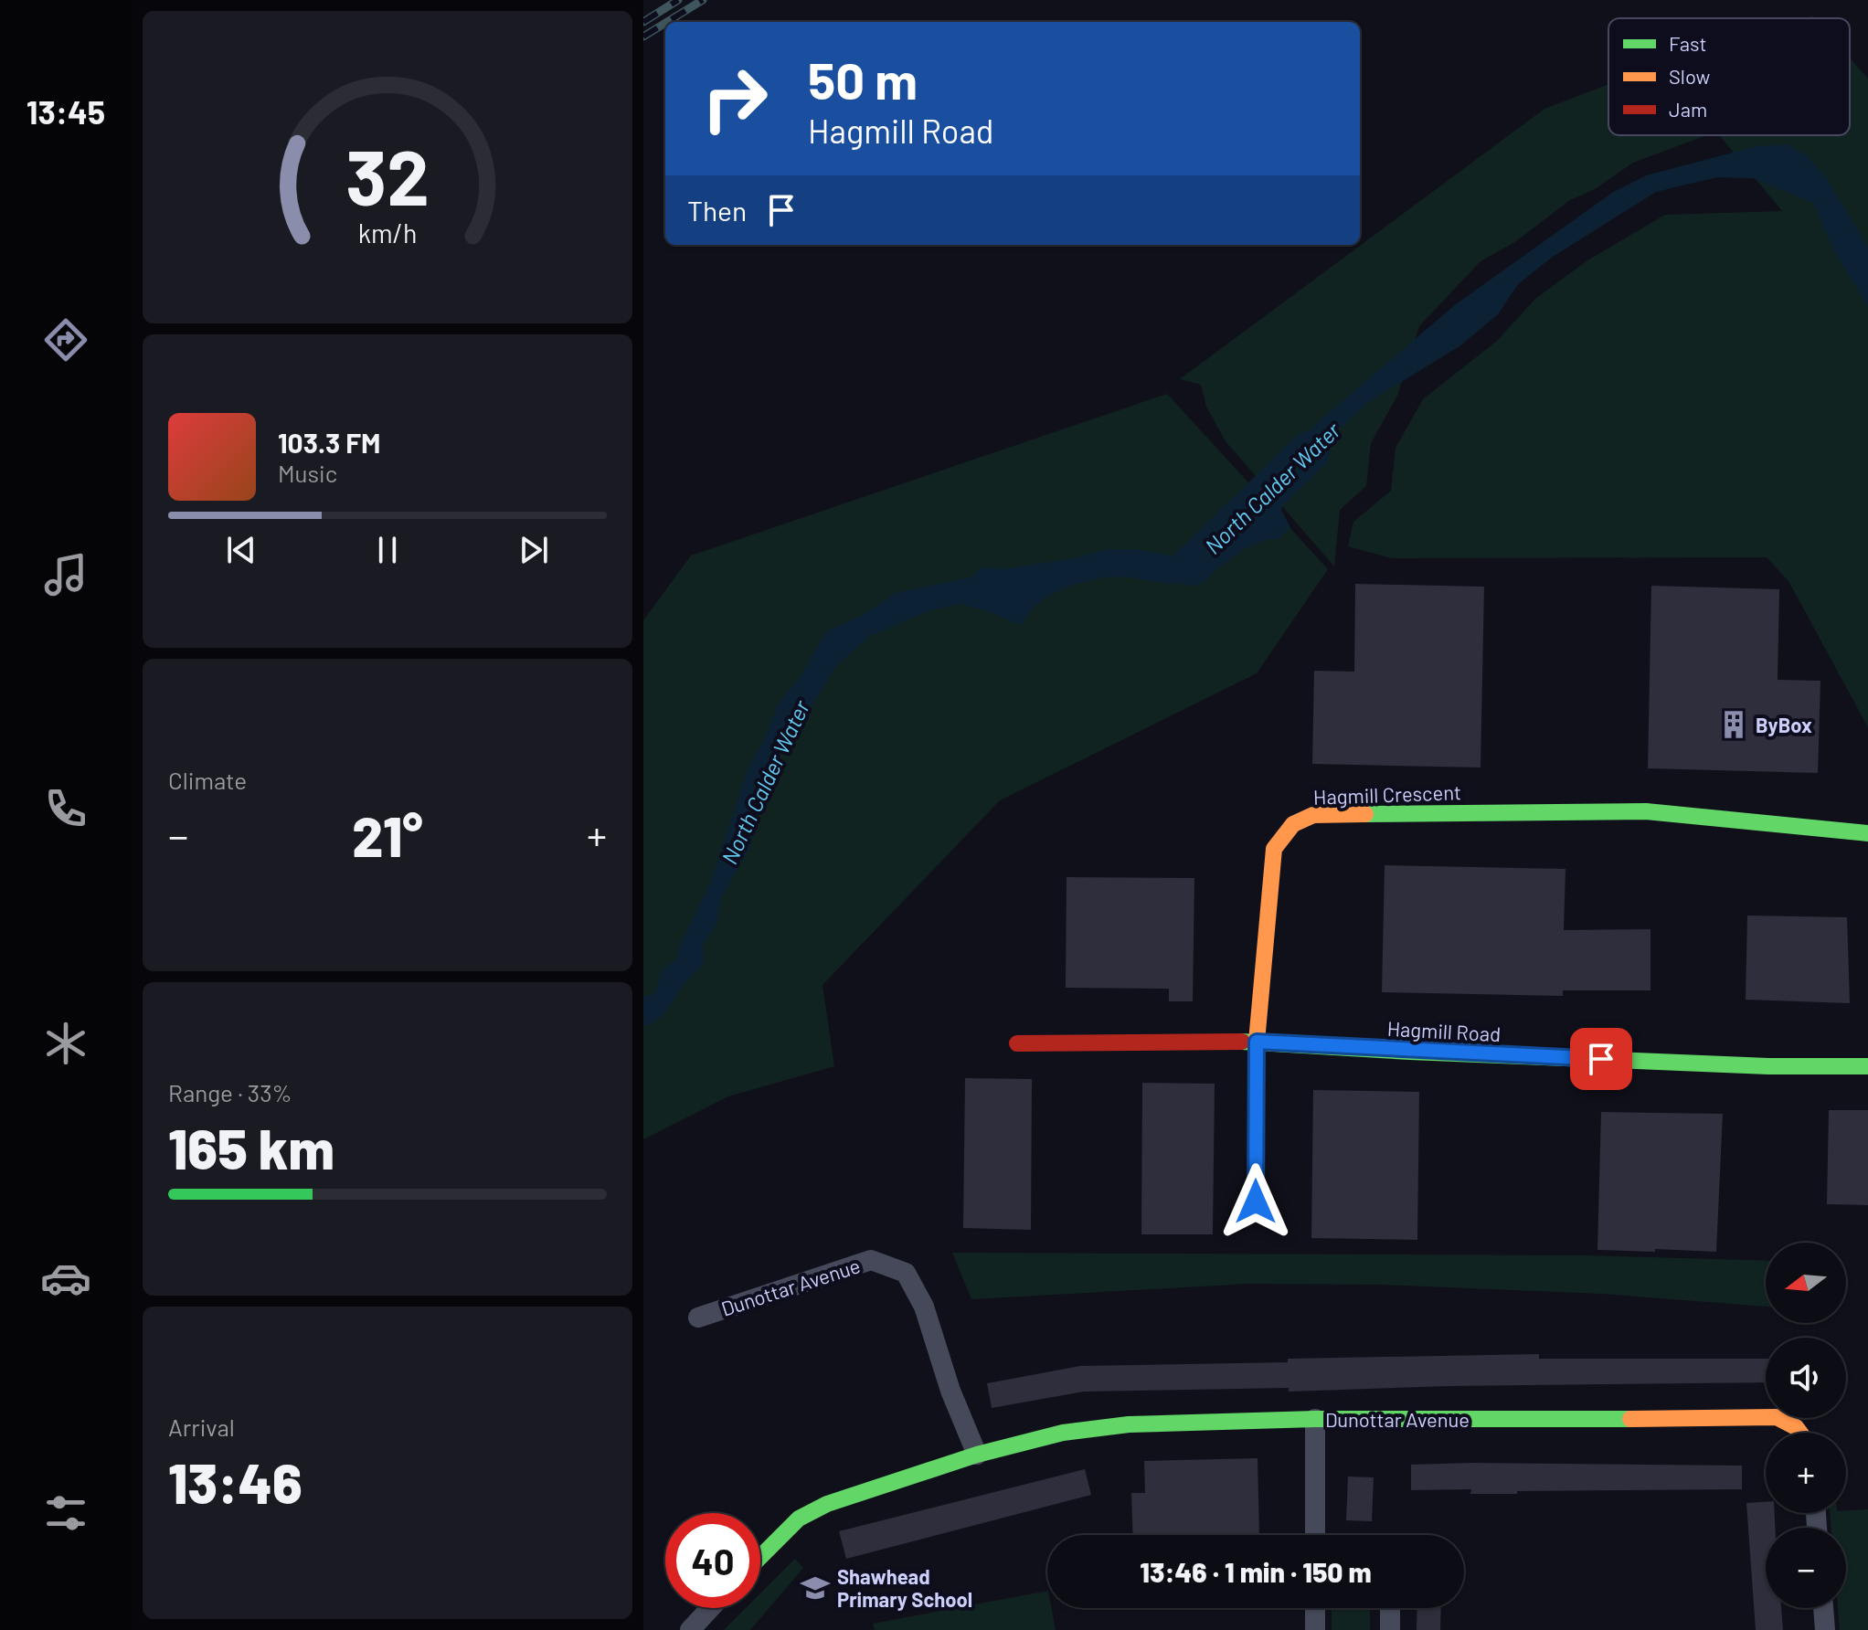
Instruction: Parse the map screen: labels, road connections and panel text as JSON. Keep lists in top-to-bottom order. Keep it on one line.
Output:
{"streets":{"street":["Hagmill Crescent","Hagmill Road","Dunottar Avenue"]},"crossings":[["Hagmill Crescent","Hagmill Road"]],"water":["North Calder Water"],"places":{"building":["ByBox"],"school or university":["Shawhead Primary School"]},"legend":["Fast","Slow","Jam"],"north":"left","page":{"tabs":"13:45","turn":["50 m","Hagmill Road"],"then":"Then","song":["103.3 FM","Music"],"tile":["Climate",["Range · 33%","165 km"],["Arrival","13:46"]],"heat":["−","21°","+"],"map_buttons":["+","−"],"limit":"40","trip":"13:46 · 1 min · 150 m","gauge":["32","km/h"]}}
